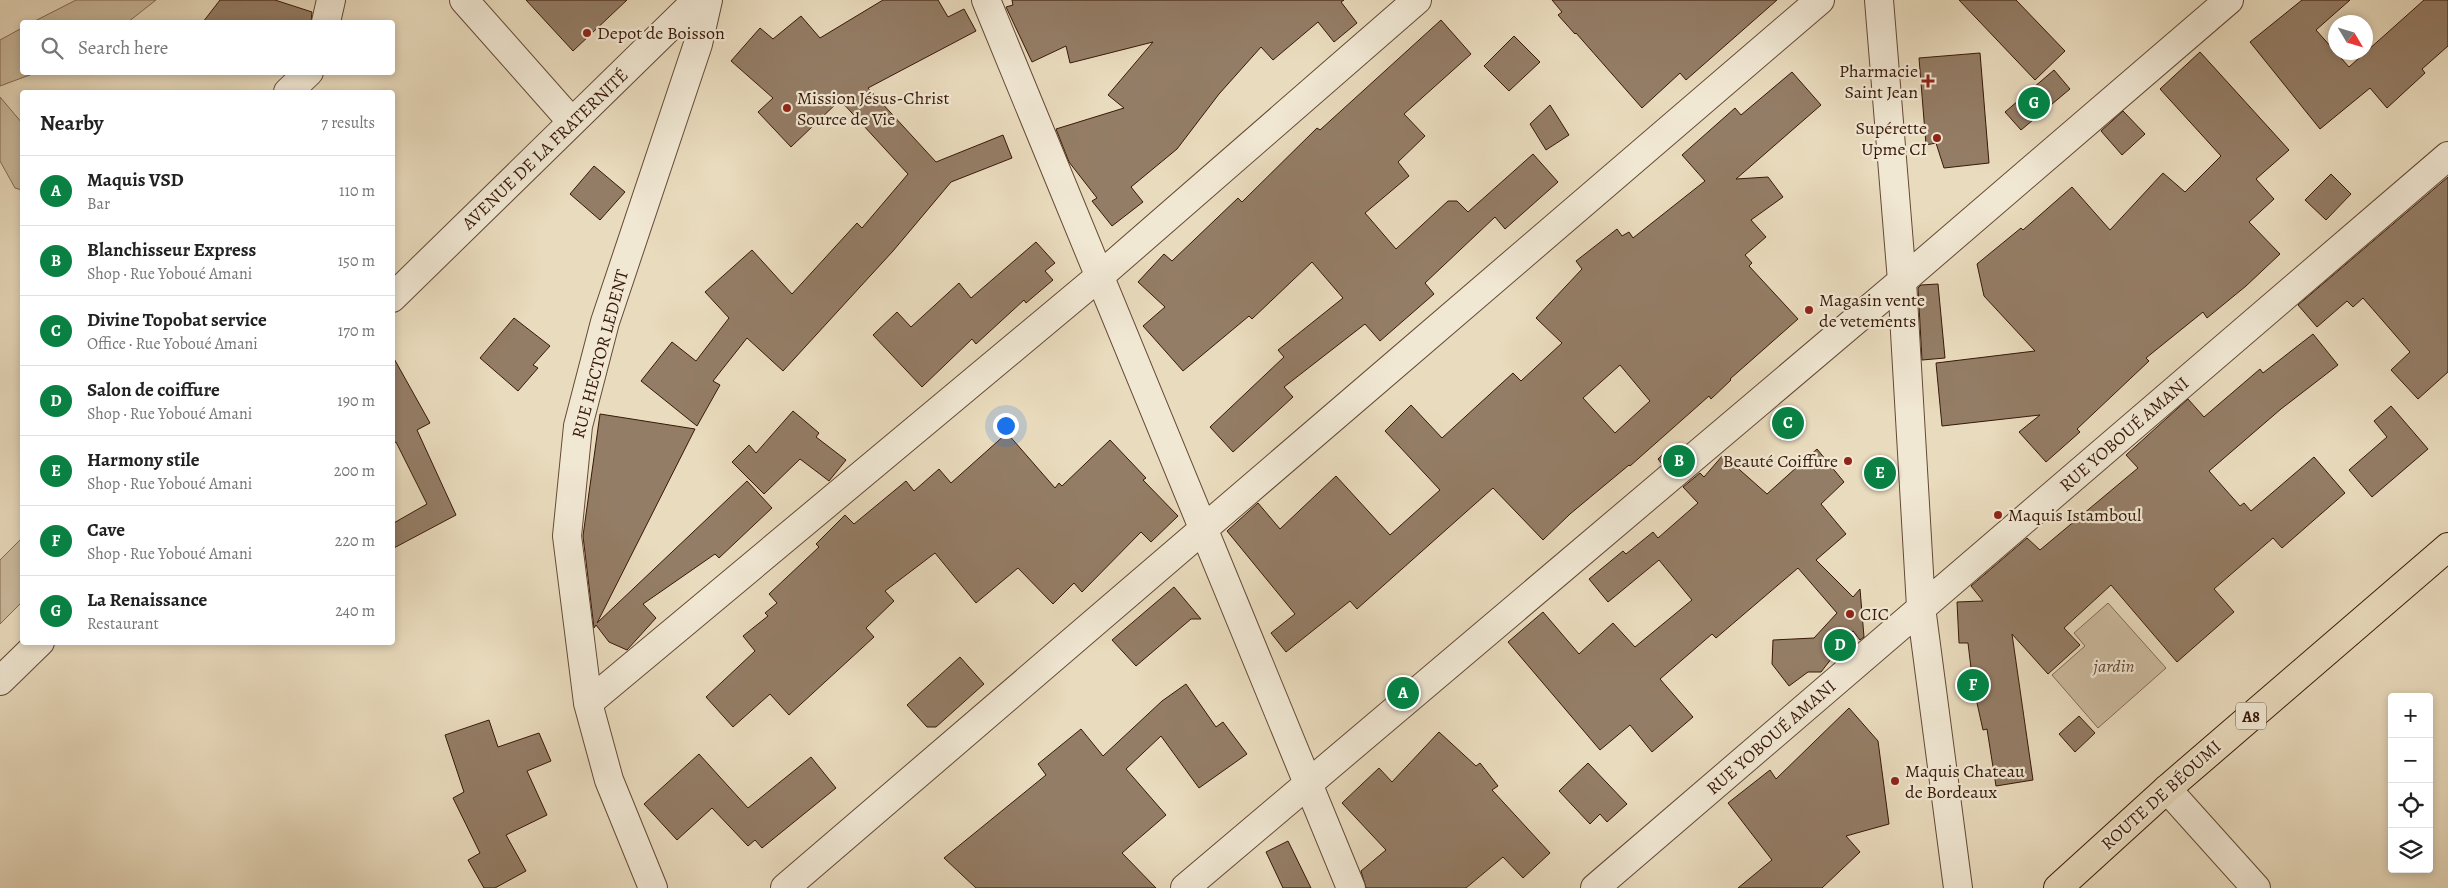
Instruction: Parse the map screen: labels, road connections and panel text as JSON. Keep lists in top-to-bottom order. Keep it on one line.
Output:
{"streets":{"main road":["A8","ROUTE DE BÉOUMI"],"street":["AVENUE DE LA FRATERNITÉ","RUE HECTOR LEDENT","RUE YOBOUÉ AMANI"]},"parks":["jardin"],"places":{"other":["Depot de Boisson","Mission Jésus-Christ Source de Vie","Supérette Upme CI","Magasin vente de vetements","Beauté Coiffure","Maquis Istamboul","CIC","Maquis Chateau de Bordeaux"],"health":["Pharmacie Saint Jean"]},"north":"bottom right","page":{"search":"Search here","pins":["G","C","B","E","D","F","A"],"heading":["Nearby","7 results"],"list":[{"mark":"A","name":"Maquis VSD","note":"Bar","value":"110 m"},{"mark":"B","name":"Blanchisseur Express","note":"Shop · Rue Yoboué Amani","value":"150 m"},{"mark":"C","name":"Divine Topobat service","note":"Office · Rue Yoboué Amani","value":"170 m"},{"mark":"D","name":"Salon de coiffure","note":"Shop · Rue Yoboué Amani","value":"190 m"},{"mark":"E","name":"Harmony stile","note":"Shop · Rue Yoboué Amani","value":"200 m"},{"mark":"F","name":"Cave","note":"Shop · Rue Yoboué Amani","value":"220 m"},{"mark":"G","name":"La Renaissance","note":"Restaurant","value":"240 m"}],"map_buttons":["+","−"]}}
